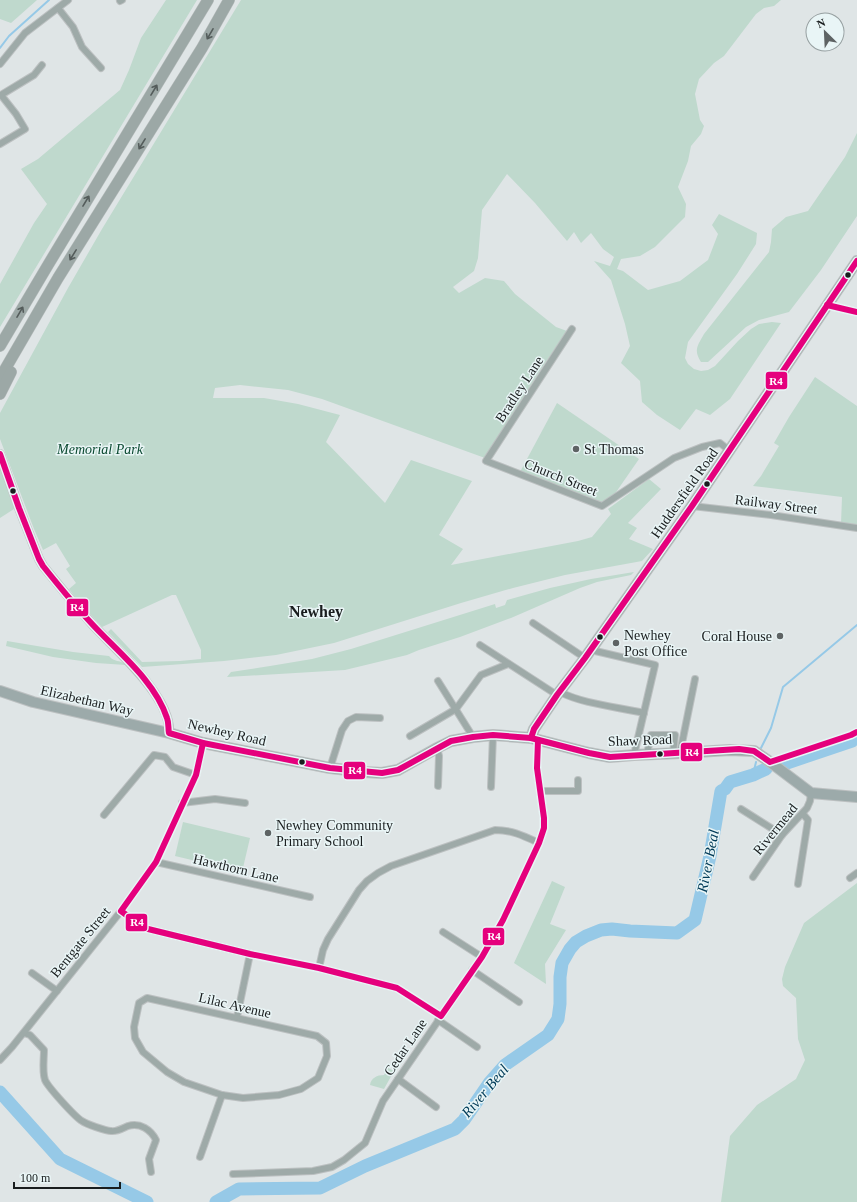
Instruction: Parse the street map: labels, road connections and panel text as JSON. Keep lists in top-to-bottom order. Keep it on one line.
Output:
{"streets":{"main road":["Huddersfield Road","Elizabethan Way","Newhey Road","Shaw Road"],"street":["Bradley Lane","Church Street","Railway Street","Rivermead","Hawthorn Lane","Bentgate Street","Lilac Avenue","Cedar Lane"]},"crossings":[["Bradley Lane","Church Street"],["Church Street","Huddersfield Road"],["Huddersfield Road","Railway Street"],["Huddersfield Road","Newhey Road"],["Huddersfield Road","Shaw Road"],["Huddersfield Road","Cedar Lane"],["Elizabethan Way","Newhey Road"],["Newhey Road","Shaw Road"],["Newhey Road","Bentgate Street"],["Newhey Road","Cedar Lane"],["Shaw Road","Rivermead"],["Shaw Road","Cedar Lane"],["Hawthorn Lane","Bentgate Street"]],"districts":["Newhey"],"water":["River Beal"],"parks":["Memorial Park"],"places":["St Thomas","Coral House","Newhey Post Office","Newhey Community Primary School"],"lines":["transit line R4"],"scale_bar":"100 m","north":"top left"}
